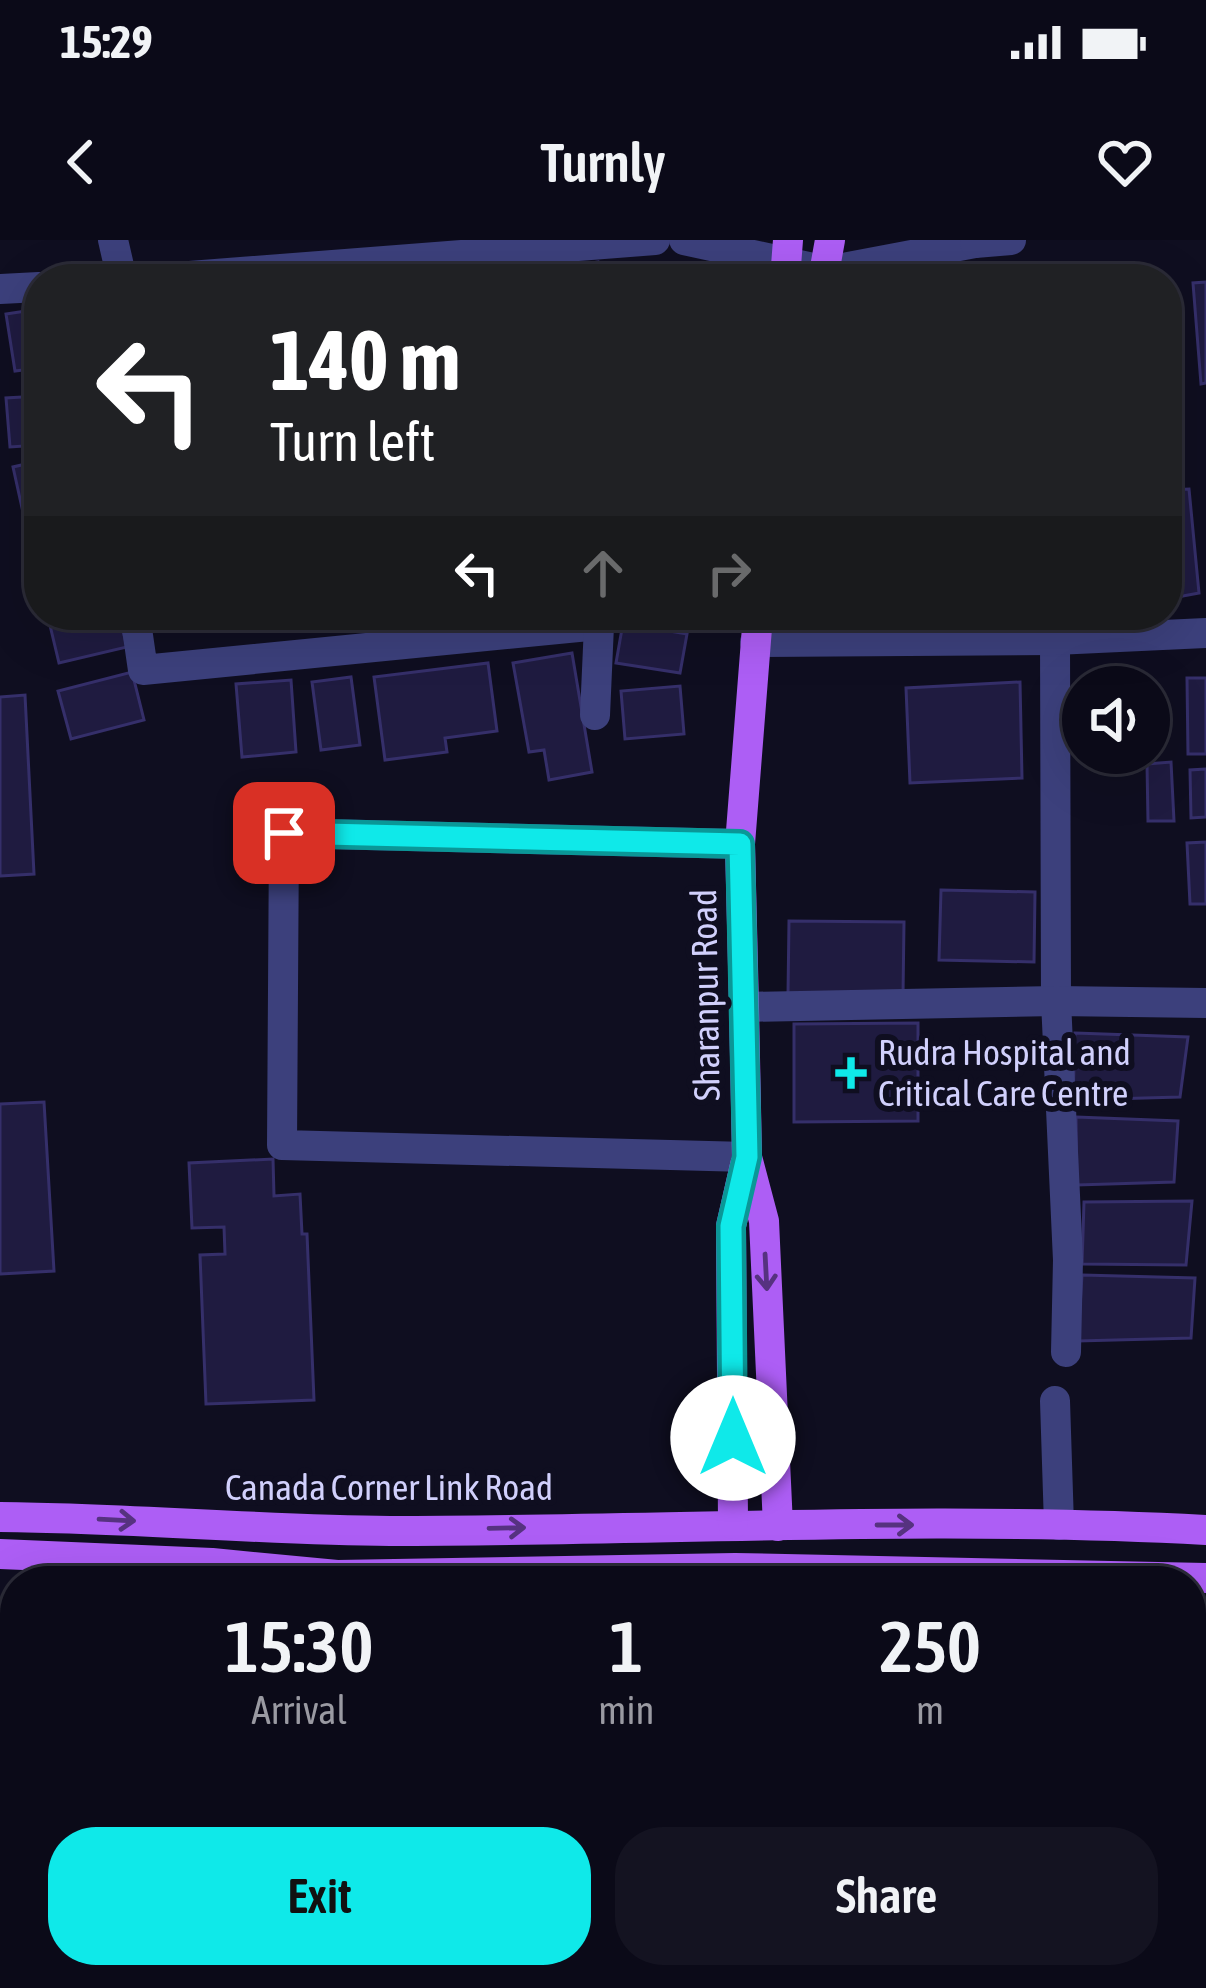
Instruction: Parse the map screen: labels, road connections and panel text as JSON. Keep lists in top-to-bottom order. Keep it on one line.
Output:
{"streets":{"main road":["Sharanpur Road","Canada Corner Link Road"]},"crossings":[["Sharanpur Road","Canada Corner Link Road"]],"one_way":["Canada Corner Link Road"],"places":{"health":["Rudra Hospital and Critical Care Centre"]},"page":{"status":"15:29","header":"Turnly","turn":["140 m","Turn left"],"eta":["15:30","Arrival","1","min","250","m"],"buttons":["Exit","Share"]}}
